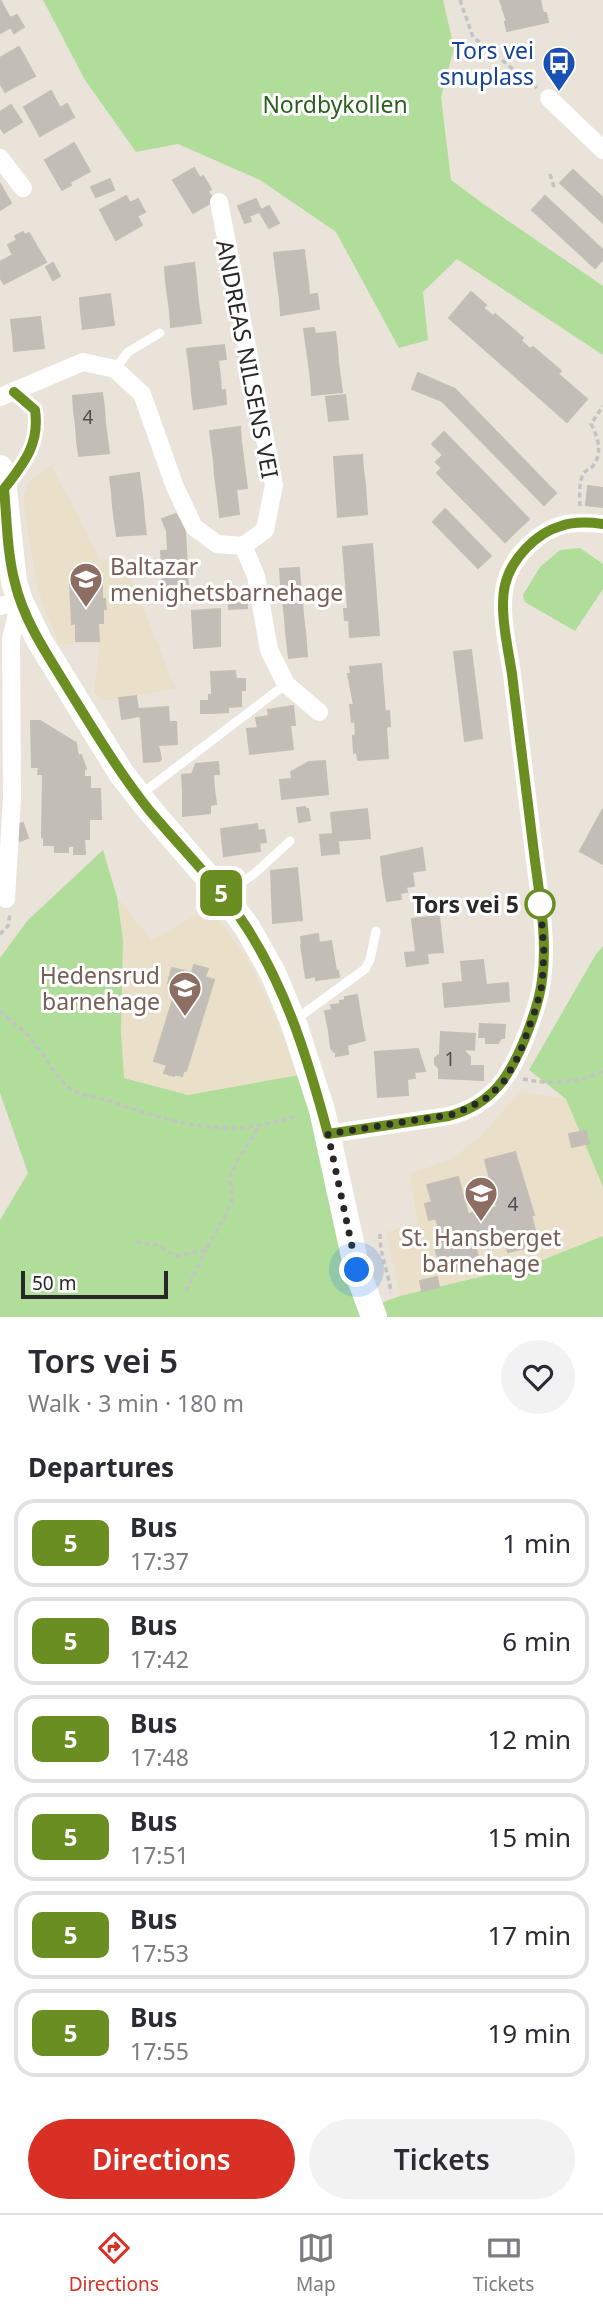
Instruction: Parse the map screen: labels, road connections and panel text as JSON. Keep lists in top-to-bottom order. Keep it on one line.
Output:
{"streets":{"street":["ANDREAS NILSENS VEI"]},"parks":["Nordbykollen"],"places":{"bus stop":["Tors vei snuplass"],"school or university":["Baltazar menighetsbarnehage","Hedensrud barnehage","St. Hansberget barnehage"],"other":["Tors vei 5"]},"lines":["bus line 5"],"house_numbers":["4","1","4"],"scale_bar":"50 m","page":{"on_map":"5","scale":"50 m","heading":[["Tors vei 5","Walk · 3 min · 180 m"],"Departures"],"list":[{"mark":"5","name":"Bus","note":"17:37","value":"1 min"},{"mark":"5","name":"Bus","note":"17:42","value":"6 min"},{"mark":"5","name":"Bus","note":"17:48","value":"12 min"},{"mark":"5","name":"Bus","note":"17:51","value":"15 min"},{"mark":"5","name":"Bus","note":"17:53","value":"17 min"},{"mark":"5","name":"Bus","note":"17:55","value":"19 min"}],"buttons":["Directions","Tickets"],"tabs":["Directions","Map","Tickets"]}}
